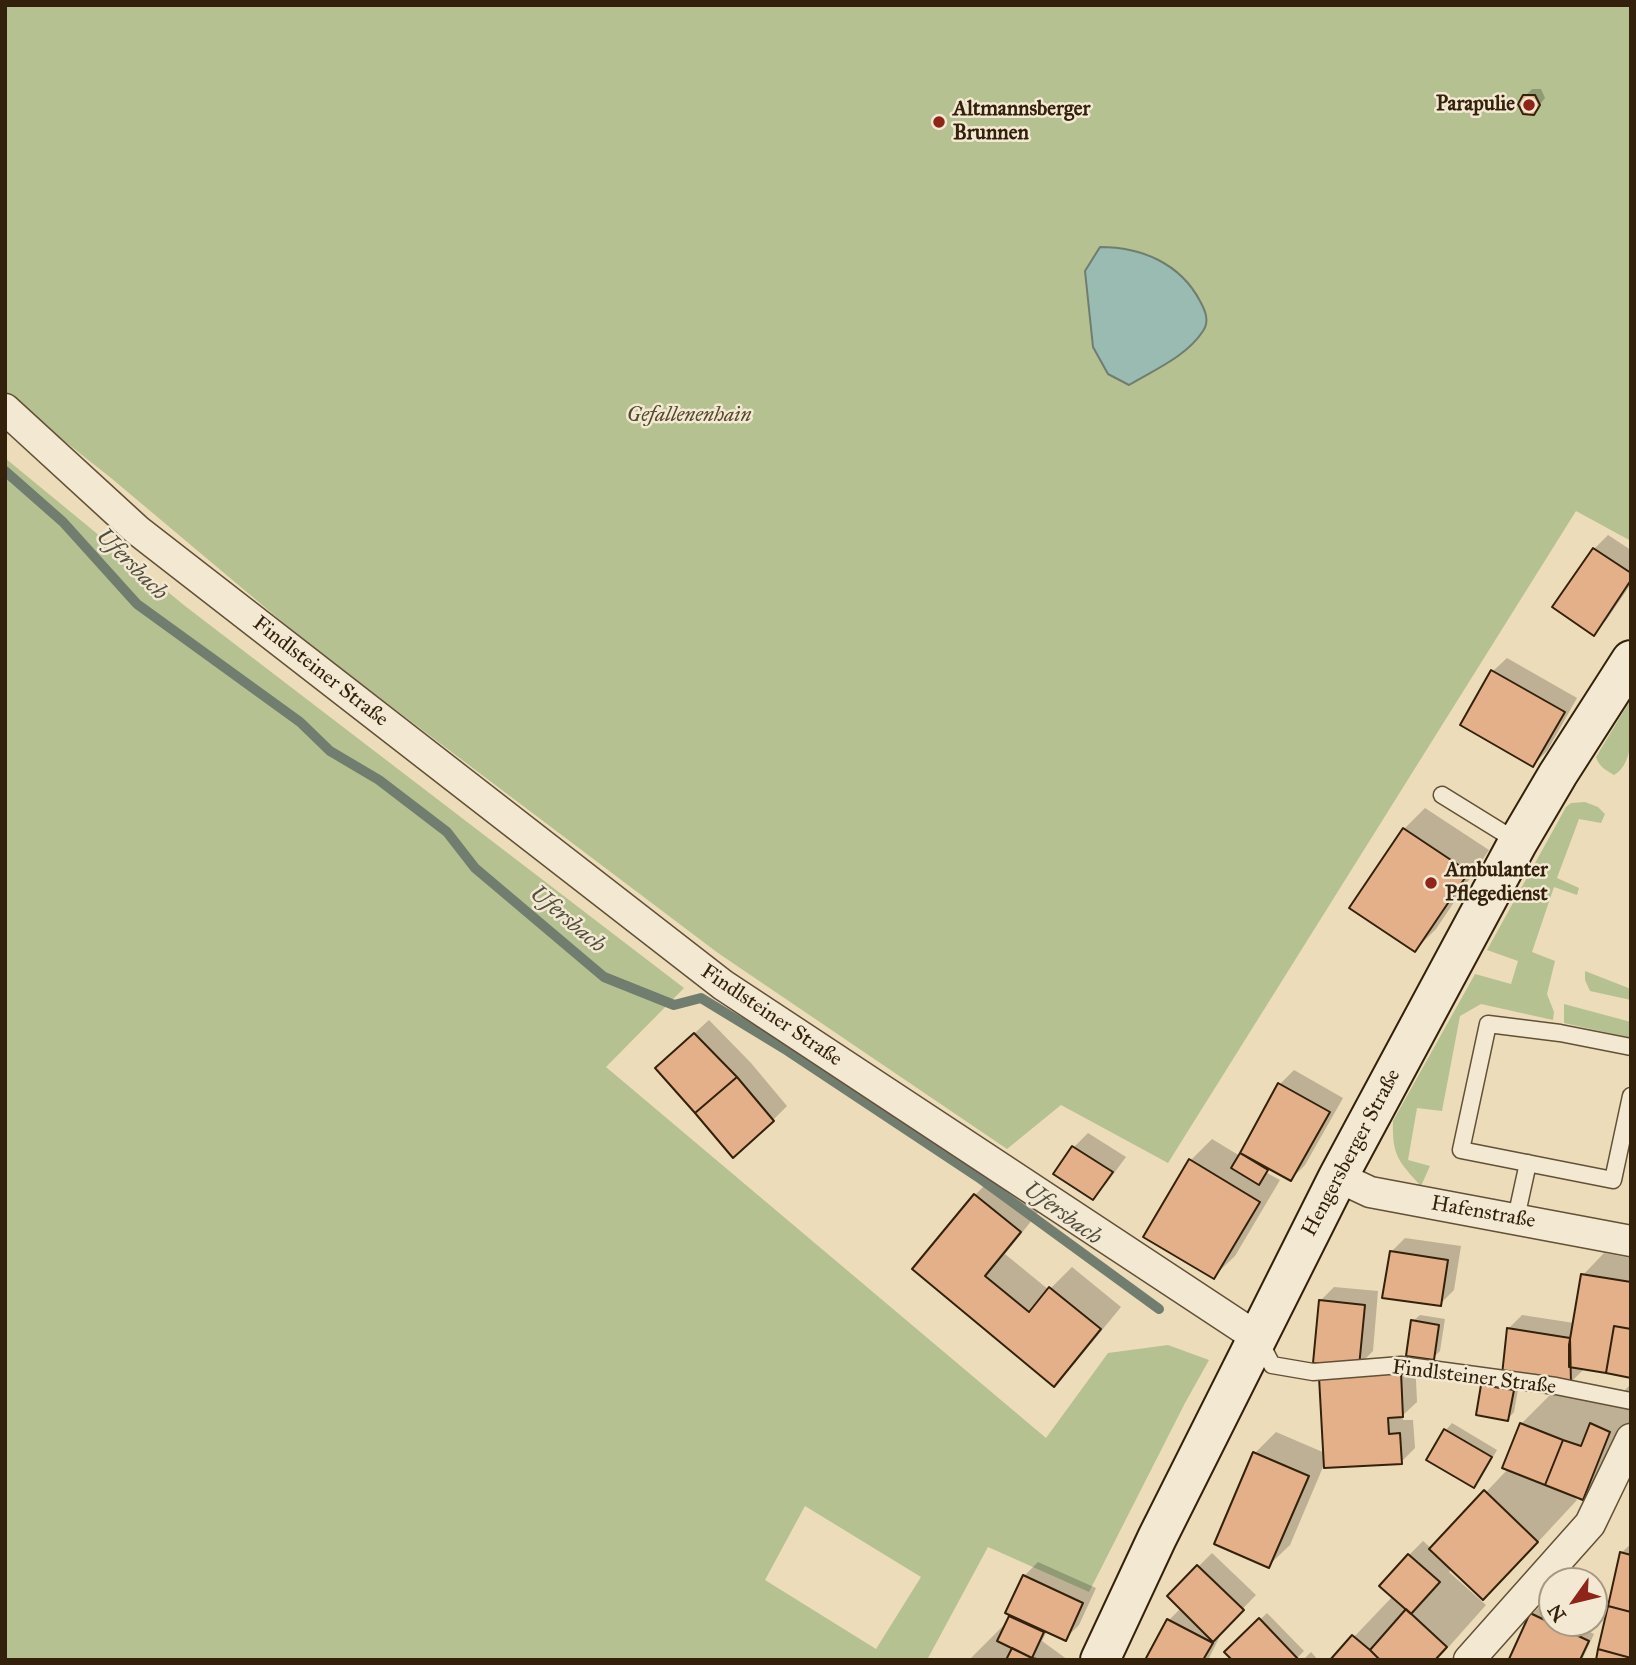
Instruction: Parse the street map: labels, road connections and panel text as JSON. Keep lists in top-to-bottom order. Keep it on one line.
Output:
{"streets":{"main road":["Hengersberger Straße"],"street":["Findlsteiner Straße","Hafenstraße"]},"crossings":[["Findlsteiner Straße","Hengersberger Straße"],["Hengersberger Straße","Hafenstraße"]],"water":["Ufersbach"],"parks":["Gefallenenhain"],"places":["Parapulie","Altmannsberger Brunnen","Ambulanter Pflegedienst"],"north":"bottom left"}
